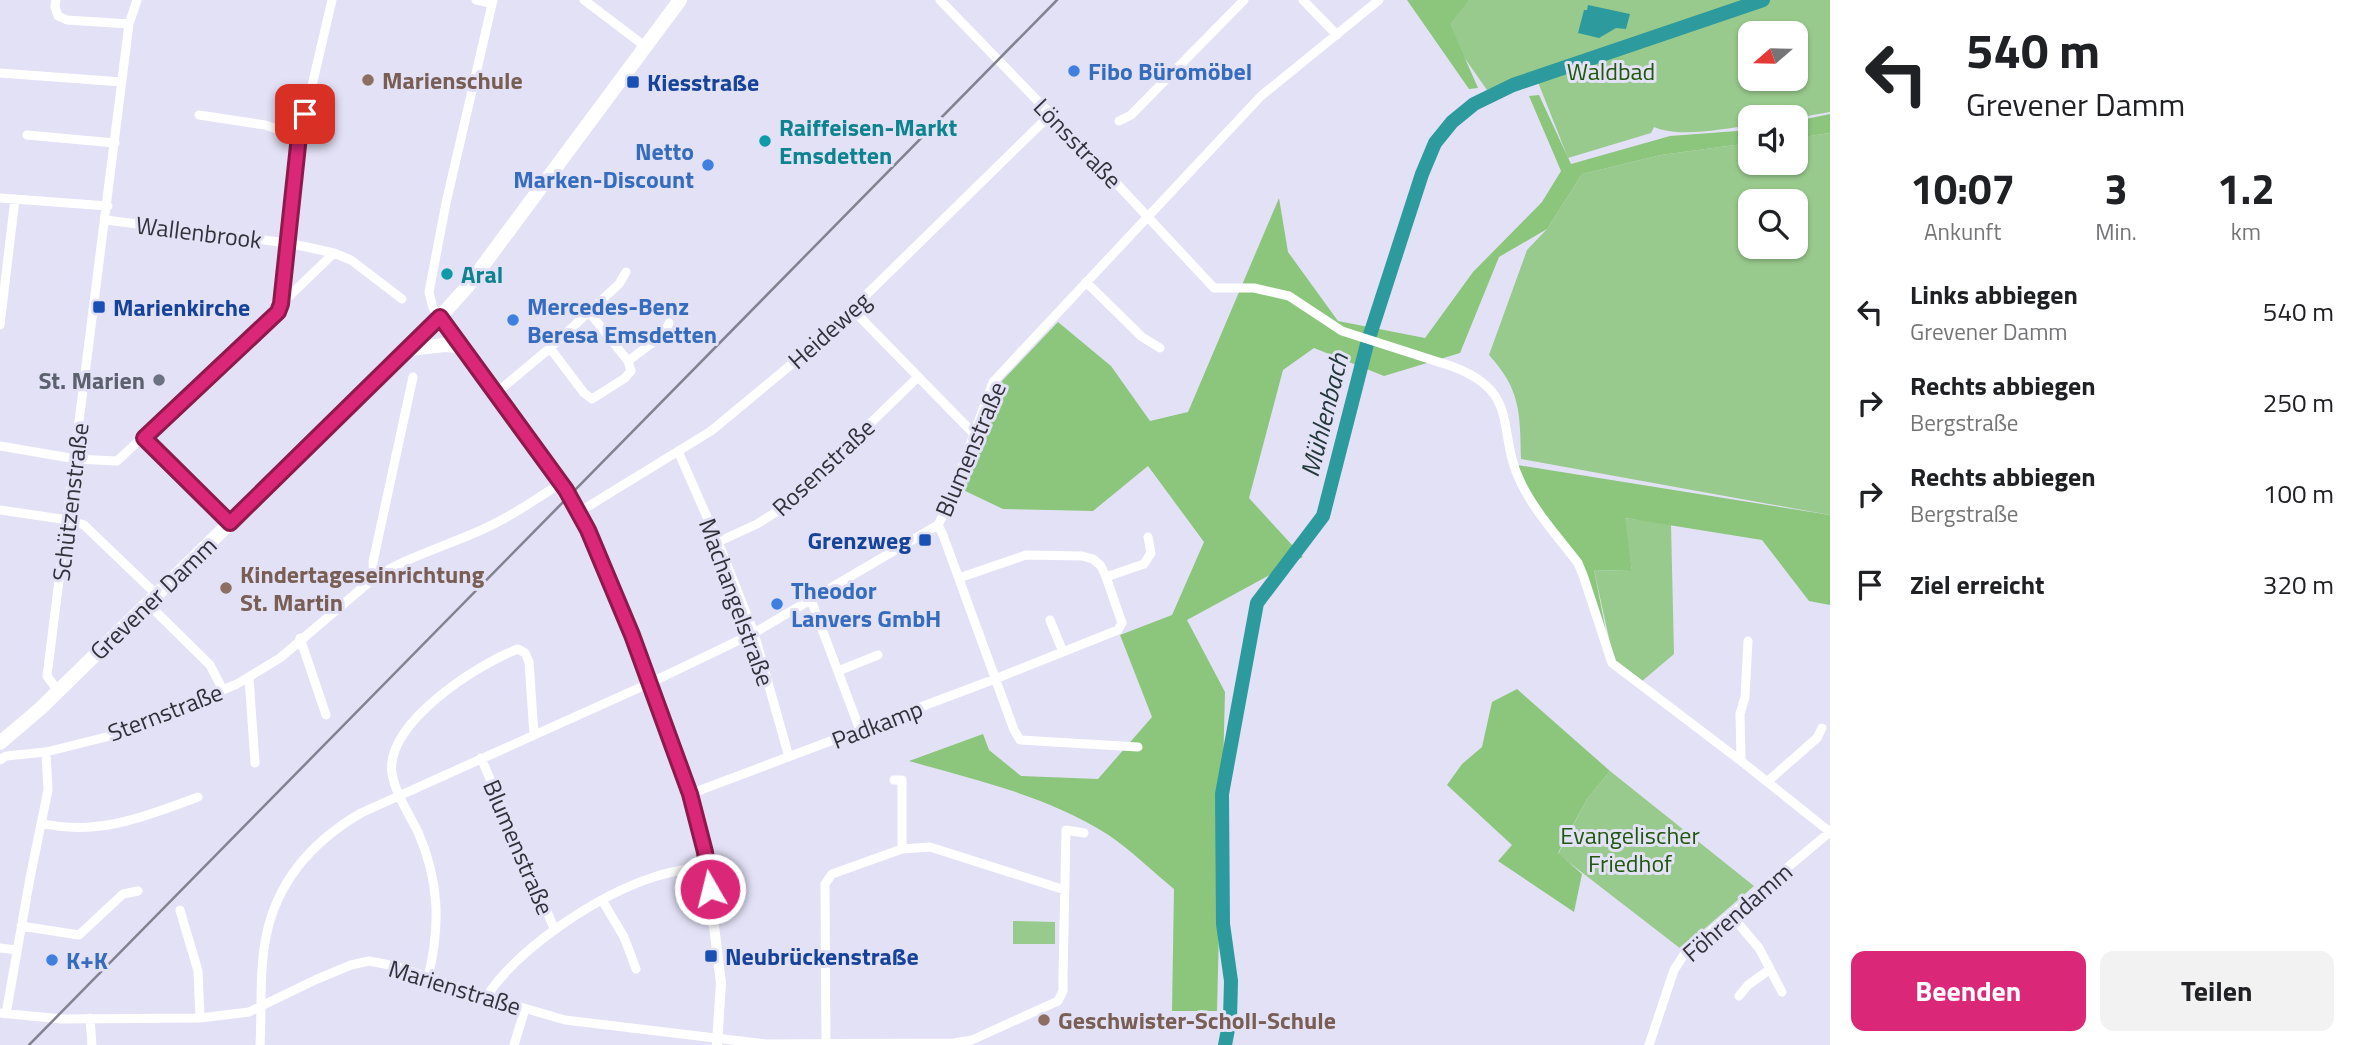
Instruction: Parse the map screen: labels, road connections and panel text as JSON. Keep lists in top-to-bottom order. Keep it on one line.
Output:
{"streets":{"main road":["Grevener Damm"],"street":["Lönsstraße","Wallenbrook","Heideweg","Blumenstraße","Rosenstraße","Schützenstraße","Machangelstraße","Sternstraße","Padkamp","Föhrendamm","Marienstraße"]},"crossings":[["Lönsstraße","Heideweg"],["Lönsstraße","Blumenstraße"],["Wallenbrook","Schützenstraße"],["Heideweg","Machangelstraße"],["Blumenstraße","Machangelstraße"],["Rosenstraße","Machangelstraße"],["Schützenstraße","Grevener Damm"],["Machangelstraße","Padkamp"]],"water":["Mühlenbach"],"parks":["Waldbad","Evangelischer Friedhof"],"places":{"other":["Fibo Büromöbel","Marienschule","Raiffeisen-Markt Emsdetten","Netto Marken-Discount","Aral","Mercedes-Benz Beresa Emsdetten","St. Marien","Kindertageseinrichtung St. Martin","Theodor Lanvers GmbH","K+K","Geschwister-Scholl-Schule"],"transit":["Kiesstraße","Marienkirche","Grenzweg","Neubrückenstraße"]},"north":"left","page":{"turn":["540 m","Grevener Damm"],"eta":["10:07","Ankunft","3","Min.","1.2","km"],"list":[{"name":"Links abbiegen","note":"Grevener Damm","value":"540 m"},{"name":"Rechts abbiegen","note":"Bergstraße","value":"250 m"},{"name":"Rechts abbiegen","note":"Bergstraße","value":"100 m"},{"name":"Ziel erreicht","value":"320 m"}],"buttons":["Beenden","Teilen"]}}
